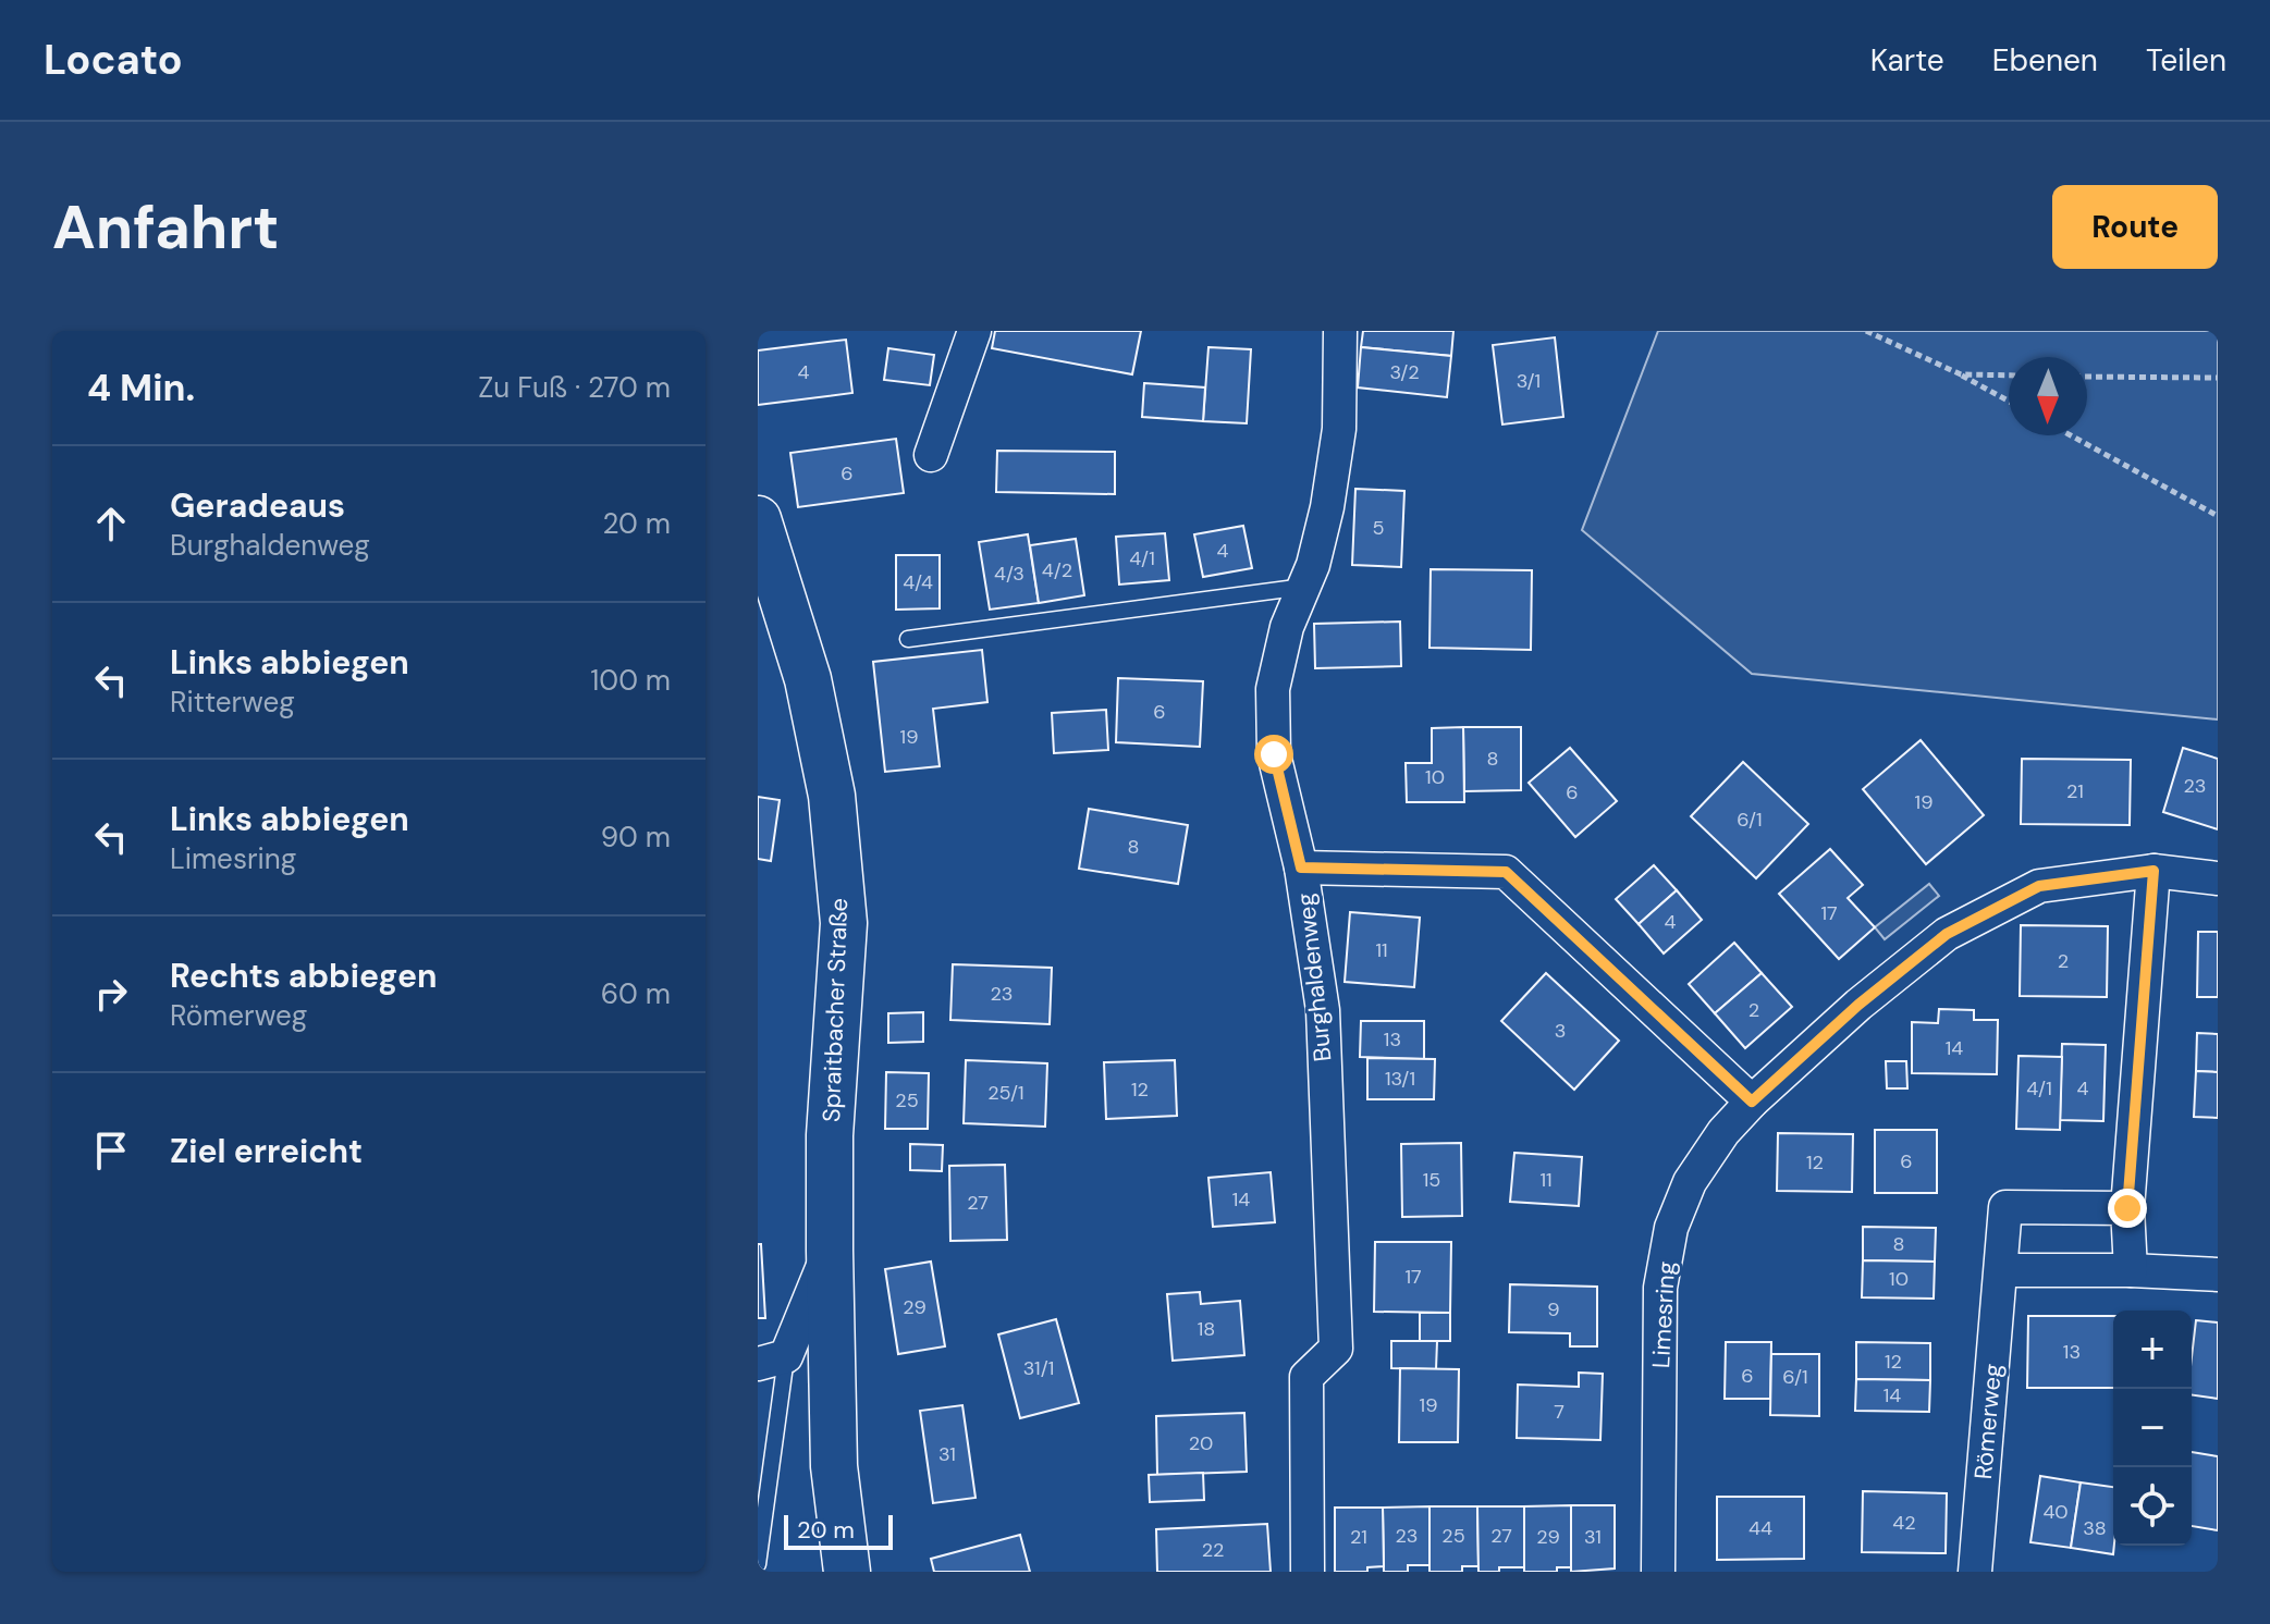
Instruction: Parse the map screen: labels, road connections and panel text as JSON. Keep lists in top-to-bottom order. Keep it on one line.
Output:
{"streets":{"street":["Burghaldenweg","Spraitbacher Straße","Limesring","Römerweg"]},"house_numbers":["4","3/2","3/1","6","5","4","4/1","4/2","4/3","4/4","6","19","8","10","23","21","6","19","6/1","8","17","4","11","2","23","2","3","13","14","13/1","4/1","4","12","25/1","25","6","12","15","11","14","27","8","17","10","29","9","18","13","12","31/1","6","6/1","14","19","7","20","31","40","42","44","38","23","25","27","21","29","31","22"],"scale_bar":"20 m","north":"bottom","page":{"header":"Locato","nav":["Karte","Ebenen","Teilen"],"buttons":"Route","title":"Anfahrt","heading":["4 Min.","Zu Fuß · 270 m"],"list":[["Geradeaus","Burghaldenweg","20 m"],["Links abbiegen","Ritterweg","100 m"],["Links abbiegen","Limesring","90 m"],["Rechts abbiegen","Römerweg","60 m"],"Ziel erreicht"],"map_buttons":["+","−"],"scale":"20 m"}}
